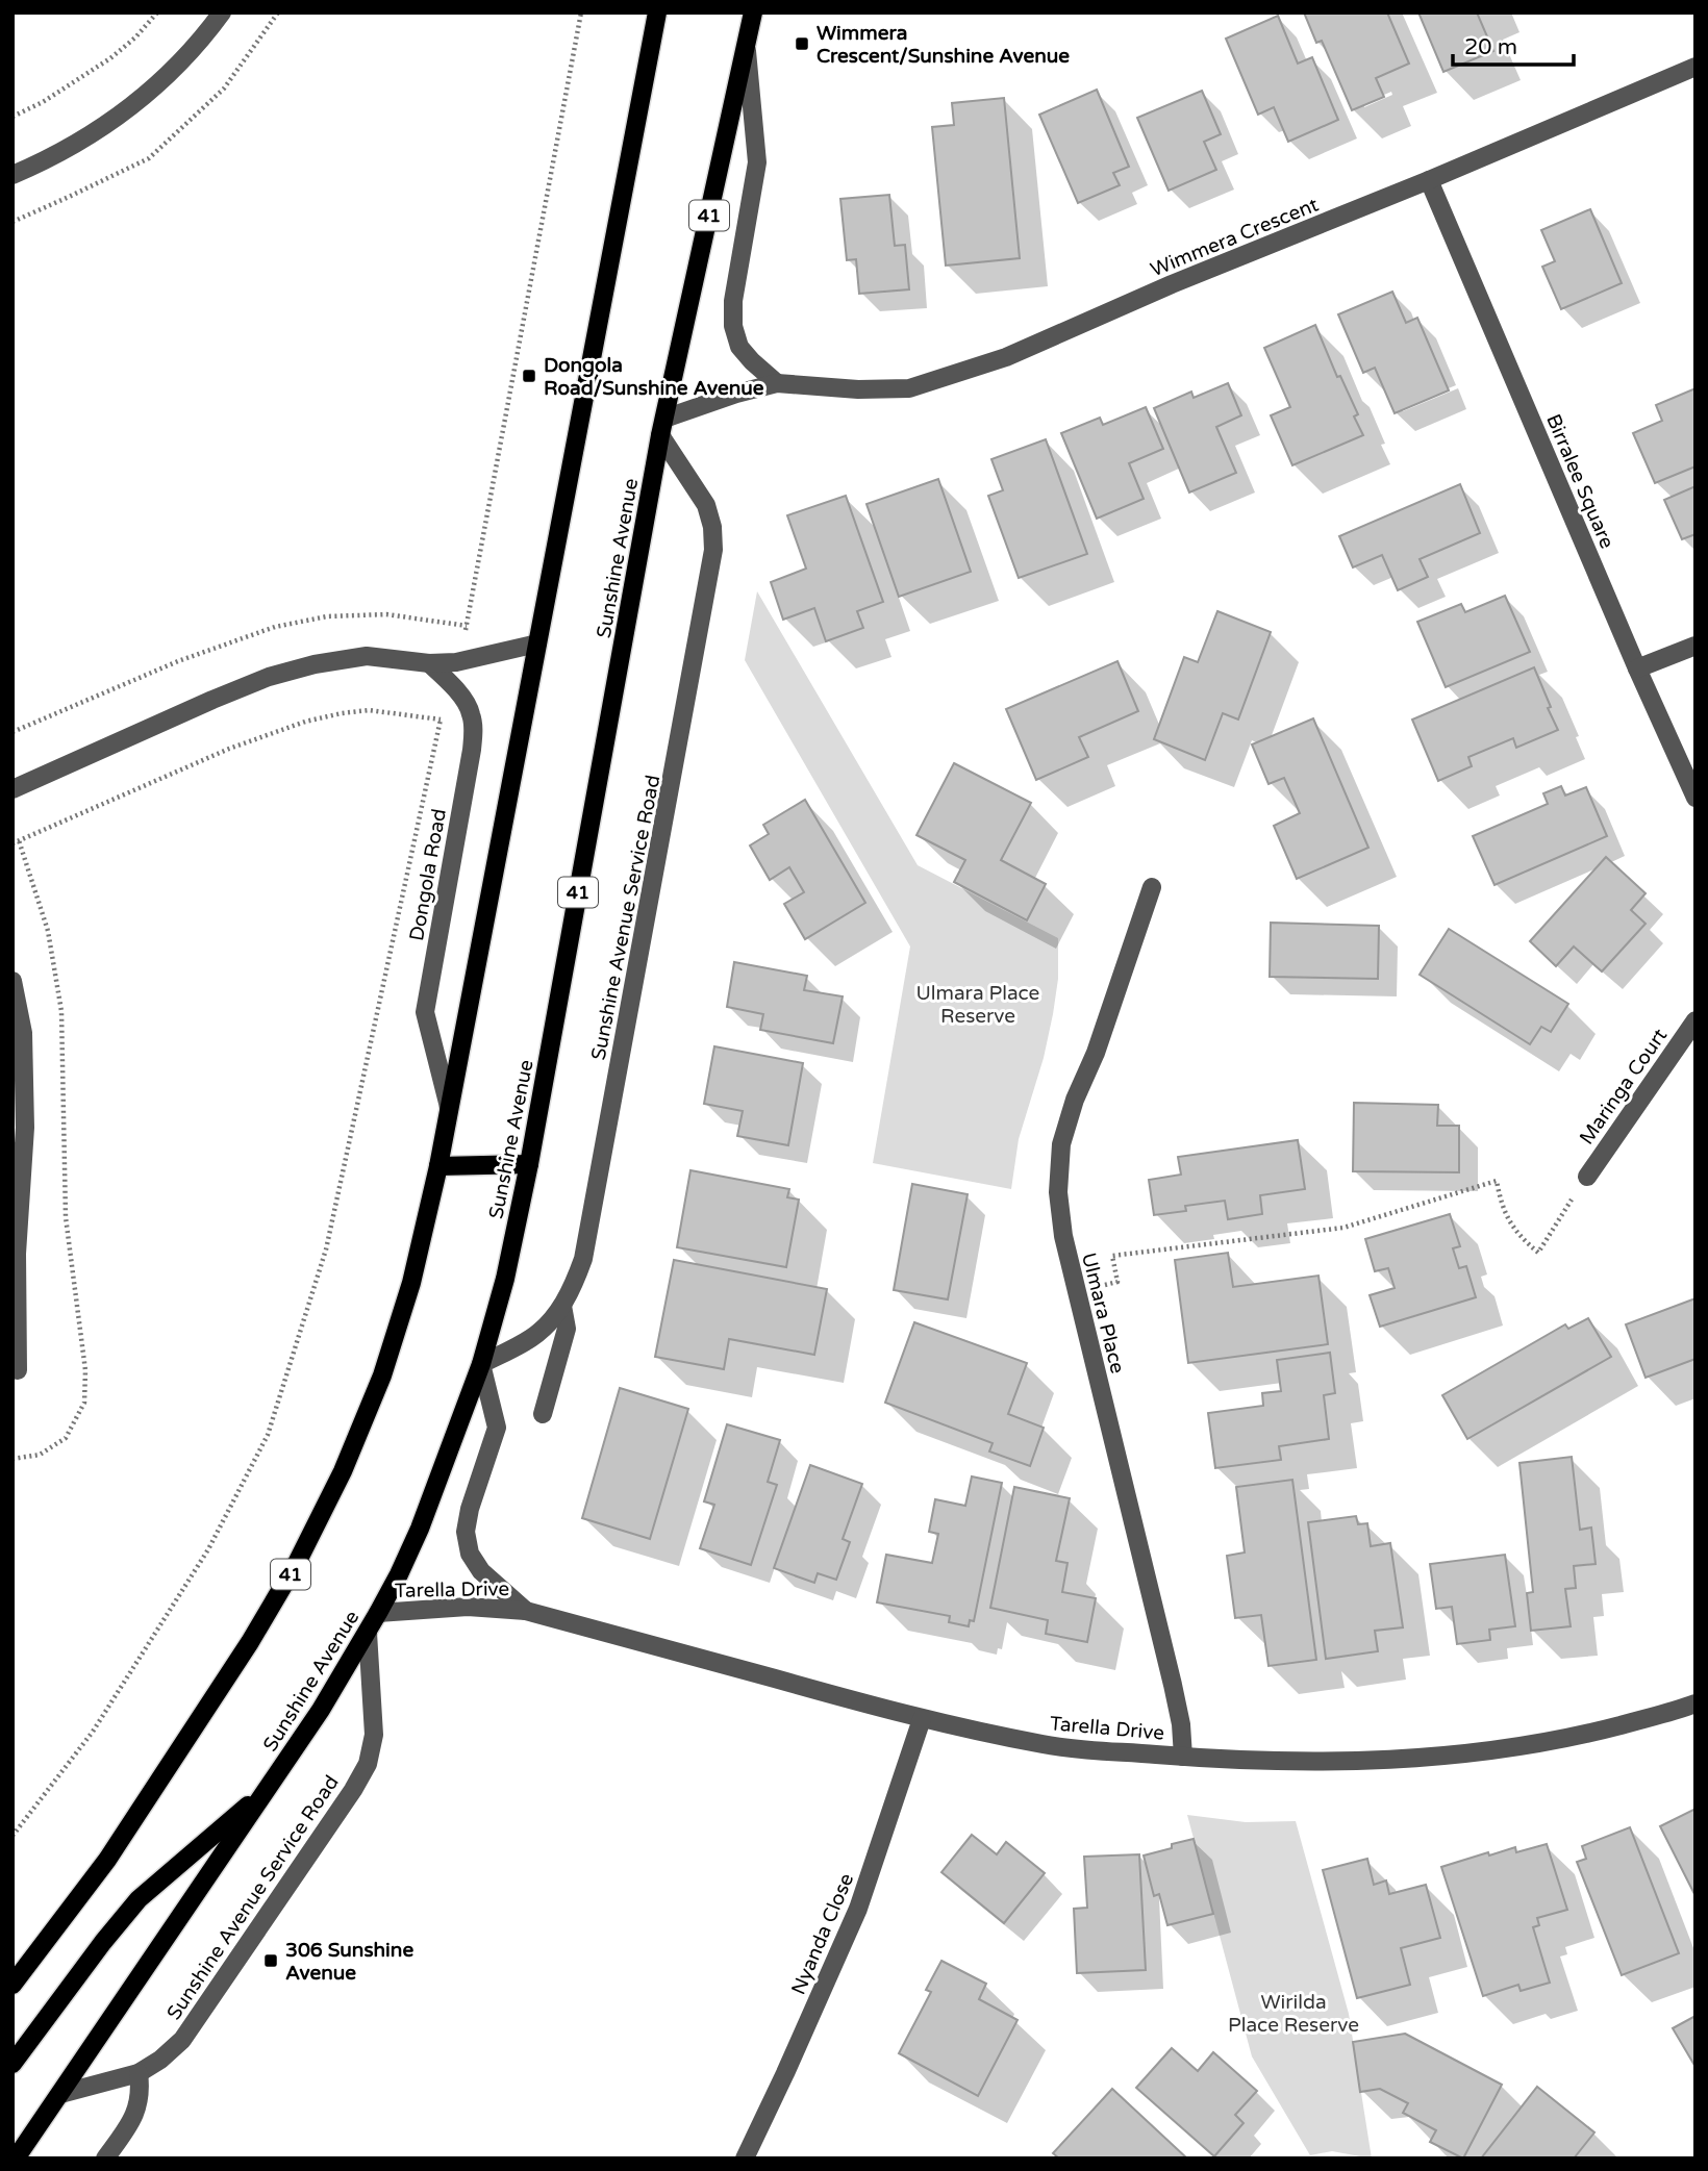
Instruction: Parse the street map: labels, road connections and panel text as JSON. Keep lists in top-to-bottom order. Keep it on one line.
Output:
{"streets":{"main road":["41","Sunshine Avenue"],"street":["Wimmera Crescent","Birralee Square","Dongola Road","Sunshine Avenue Service Road","Maringa Court","Ulmara Place","Tarella Drive","Nyanda Close"]},"crossings":[["41","Dongola Road"],["Wimmera Crescent","Birralee Square"],["Wimmera Crescent","Sunshine Avenue"],["Wimmera Crescent","Sunshine Avenue Service Road"],["Sunshine Avenue","Sunshine Avenue Service Road"],["Sunshine Avenue","Tarella Drive"],["Ulmara Place","Tarella Drive"],["Tarella Drive","Nyanda Close"]],"parks":["Ulmara Place Reserve","Wirilda Place Reserve"],"places":{"transit":["Wimmera Crescent/Sunshine Avenue","Dongola Road/Sunshine Avenue","306 Sunshine Avenue"]},"scale_bar":"20 m"}
